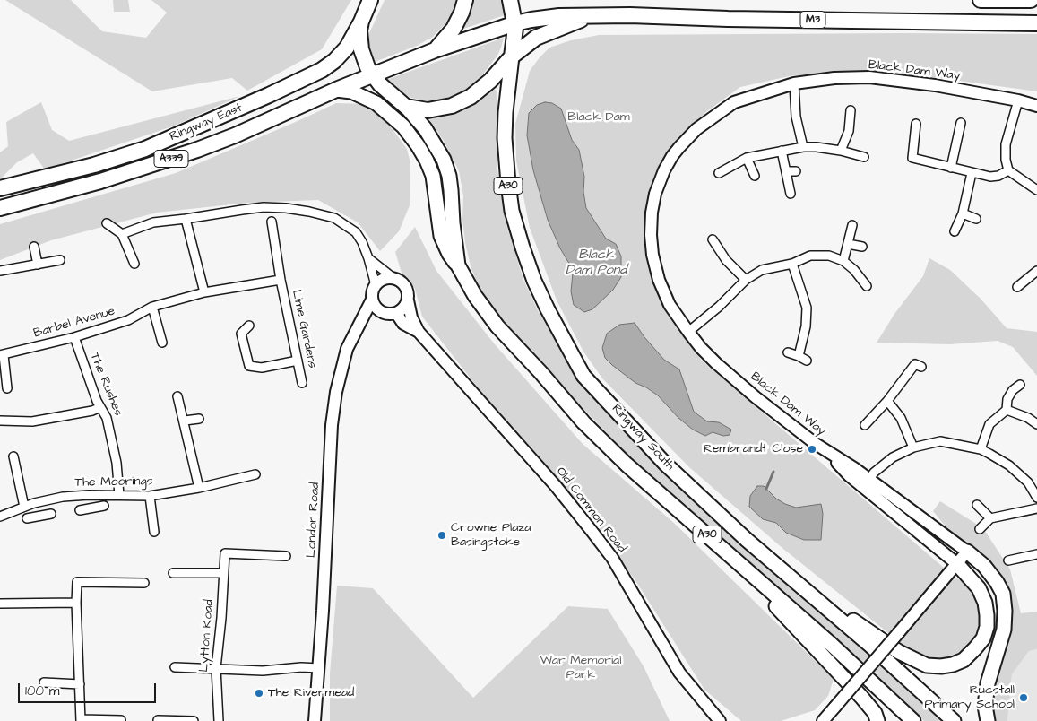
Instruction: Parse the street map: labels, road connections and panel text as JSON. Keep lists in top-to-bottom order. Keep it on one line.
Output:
{"streets":{"highway":["M3","Ringway East","A339"],"main road":["A30","Ringway South"],"street":["Black Dam Way","Barbel Avenue","Lime Gardens","The Rushes","The Moorings","Old Common Road","London Road","Lytton Road"]},"crossings":[["M3","Ringway East"],["M3","Ringway South"],["Barbel Avenue","Lime Gardens"],["Barbel Avenue","The Rushes"],["The Rushes","The Moorings"],["Old Common Road","London Road"]],"water":["Black Dam Pond"],"parks":["Black Dam","War Memorial Park"],"places":["Rembrandt Close","Crowne Plaza Basingstoke","The Rivermead","Rucstall Primary School"],"scale_bar":"100 m"}
